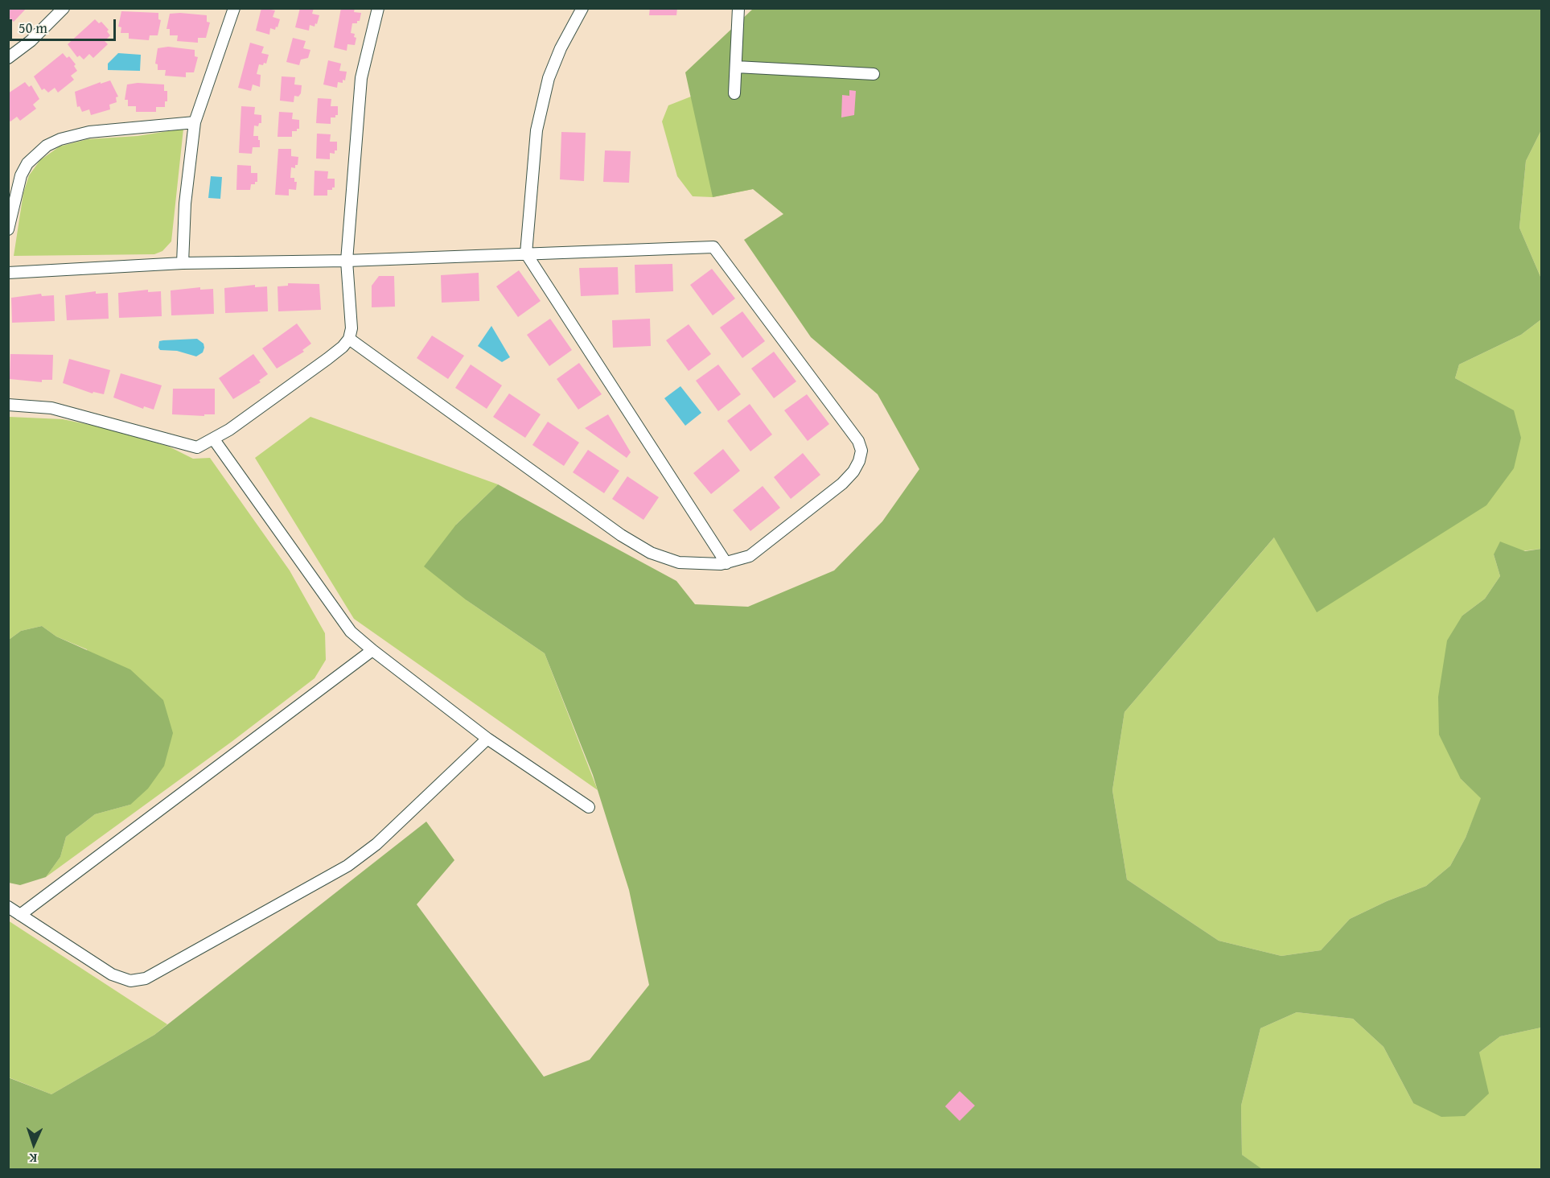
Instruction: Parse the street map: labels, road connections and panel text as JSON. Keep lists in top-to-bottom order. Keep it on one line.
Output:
{"scale_bar":"50 m","north":"bottom"}
